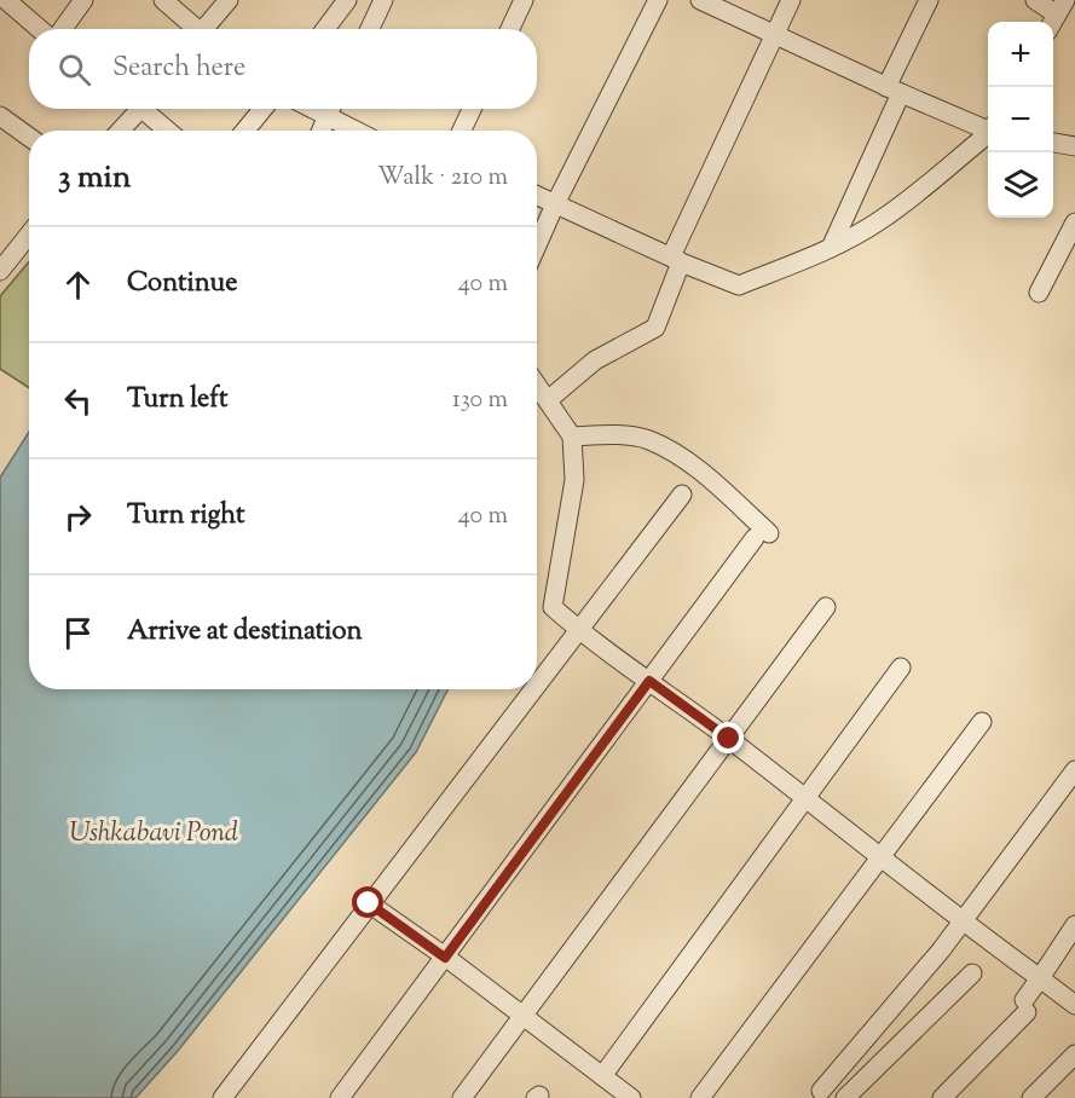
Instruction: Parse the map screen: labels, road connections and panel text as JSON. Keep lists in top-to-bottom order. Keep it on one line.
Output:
{"water":["Ushkabavi Pond"],"page":{"map_buttons":["+","−"],"search":"Search here","heading":["3 min","Walk · 210 m"],"list":[["Continue","40 m"],["Turn left","130 m"],["Turn right","40 m"],"Arrive at destination"]}}
